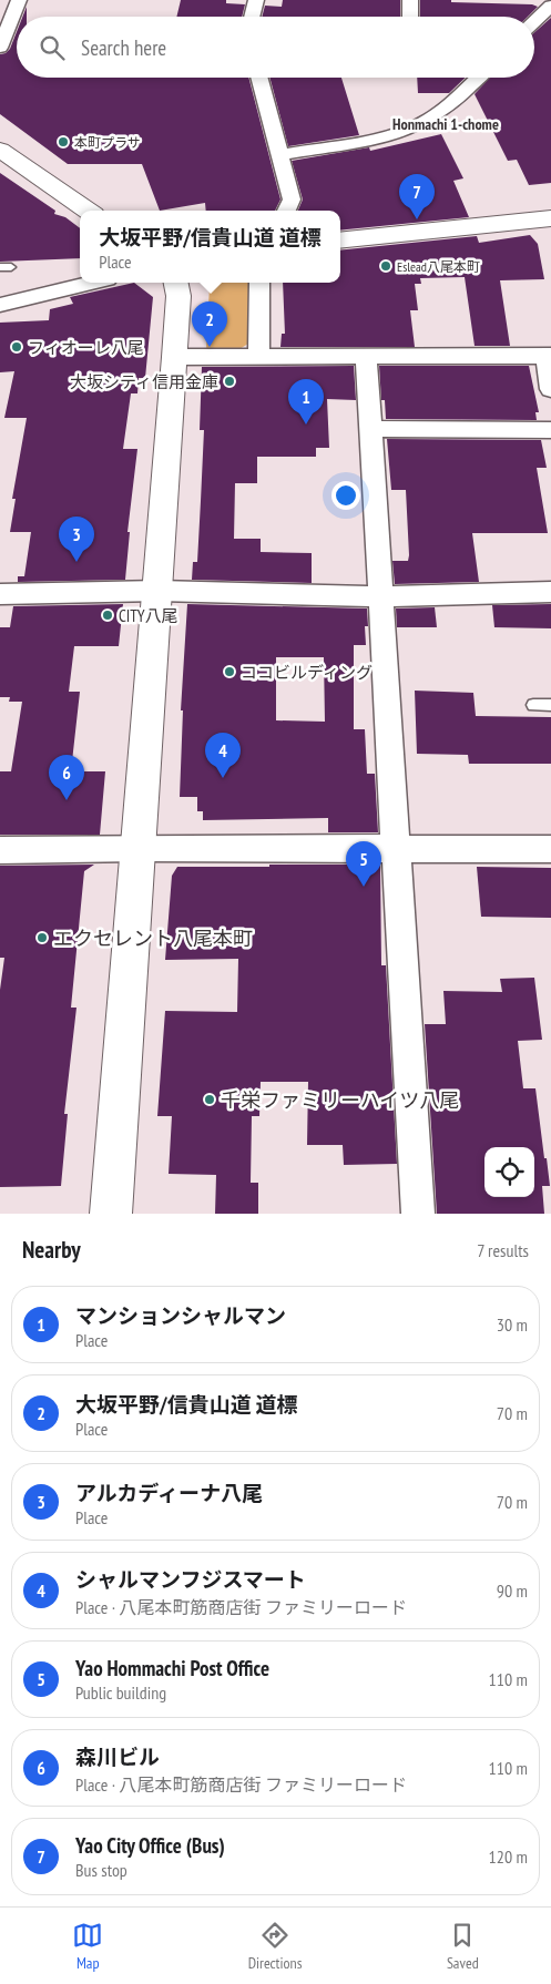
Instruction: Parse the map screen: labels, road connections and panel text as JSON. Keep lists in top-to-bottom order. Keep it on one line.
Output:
{"districts":["Honmachi 1-chome"],"places":["本町プラサ","Eslead八尾本町","フィオーレ八尾","大坂シティ信用金庫","CITY八尾","ココビルディング","エクセレント八尾本町","千栄ファミリーハイツ八尾"],"page":{"search":"Search here","pins":["7","2","1","3","4","6","5"],"popup":["大坂平野/信貴山道 道標","Place"],"heading":["Nearby","7 results"],"list":[{"mark":"1","name":"マンションシャルマン","note":"Place","value":"30 m"},{"mark":"2","name":"大坂平野/信貴山道 道標","note":"Place","value":"70 m"},{"mark":"3","name":"アルカディーナ八尾","note":"Place","value":"70 m"},{"mark":"4","name":"シャルマンフジスマート","note":"Place · 八尾本町筋商店街 ファミリーロード","value":"90 m"},{"mark":"5","name":"Yao Hommachi Post Office","note":"Public building","value":"110 m"},{"mark":"6","name":"森川ビル","note":"Place · 八尾本町筋商店街 ファミリーロード","value":"110 m"},{"mark":"7","name":"Yao City Office (Bus)","note":"Bus stop","value":"120 m"}],"nav":["Map","Directions","Saved"]}}
